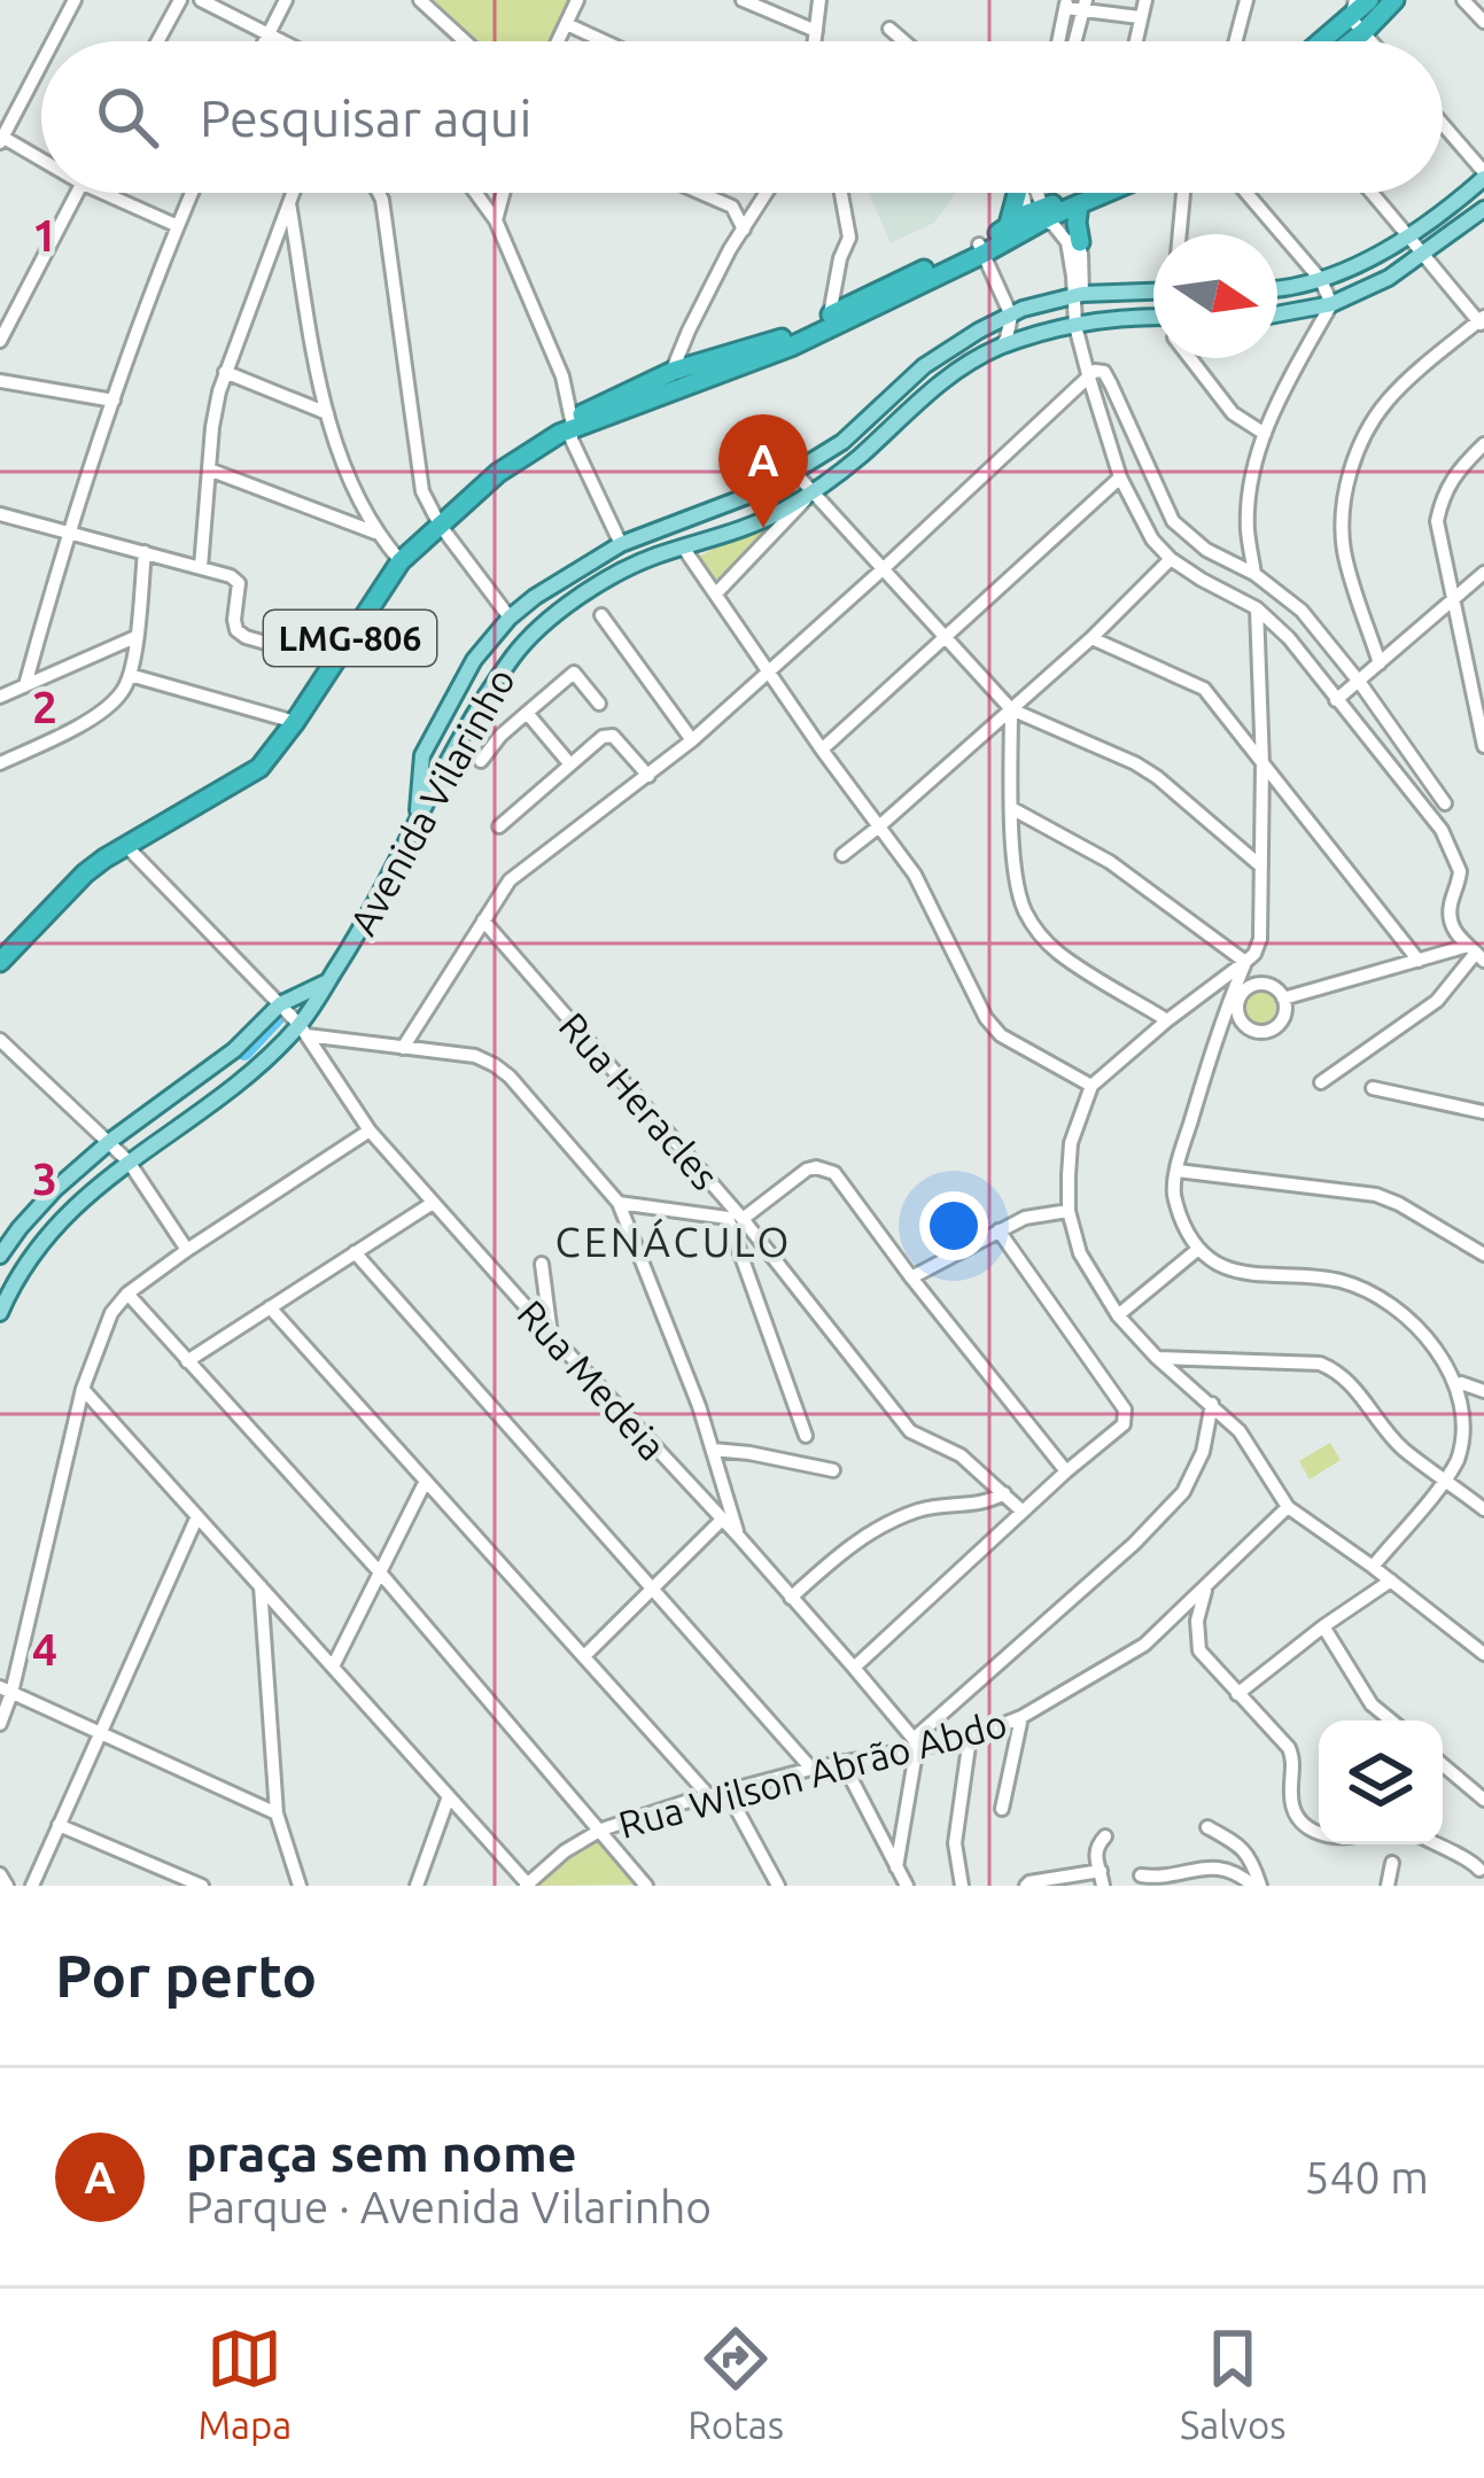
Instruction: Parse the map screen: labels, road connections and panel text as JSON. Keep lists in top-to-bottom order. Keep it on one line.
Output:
{"streets":{"highway":["LMG-806"],"main road":["Avenida Vilarinho"],"street":["Rua Heracles","Rua Medeia","Rua Wilson Abrão Abdo"]},"crossings":[["LMG-806","Rua Medeia"],["Avenida Vilarinho","Rua Medeia"],["Rua Medeia","Rua Wilson Abrão Abdo"]],"districts":["CENÁCULO"],"north":"right","page":{"search":"Pesquisar aqui","pins":"A","heading":"Por perto","list":[{"mark":"A","name":"praça sem nome","note":"Parque · Avenida Vilarinho","value":"540 m"}],"nav":["Mapa","Rotas","Salvos"]},"grid":{"rows":["1","2","3","4"]}}
